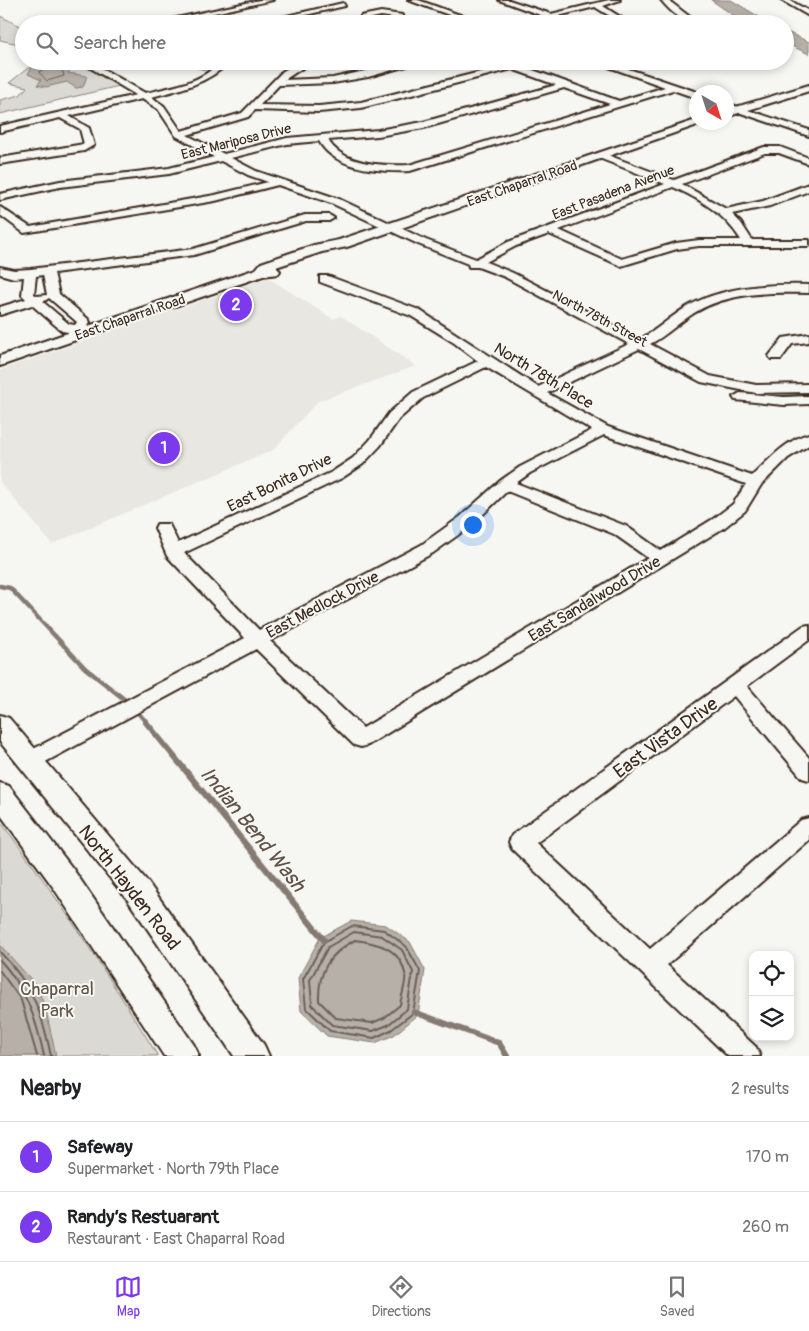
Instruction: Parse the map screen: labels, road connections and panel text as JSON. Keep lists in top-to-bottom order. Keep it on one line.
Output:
{"streets":{"main road":["East Chaparral Road","North Hayden Road"],"street":["East Mariposa Drive","East Pasadena Avenue","North 78th Street","North 78th Place","East Bonita Drive","East Sandalwood Drive","East Medlock Drive","East Vista Drive"]},"crossings":[["East Mariposa Drive","North 78th Street"],["East Chaparral Road","North 78th Street"],["East Pasadena Avenue","North 78th Street"],["North 78th Place","East Bonita Drive"],["North 78th Place","East Sandalwood Drive"],["North 78th Place","East Medlock Drive"],["East Sandalwood Drive","East Medlock Drive"],["East Medlock Drive","North Hayden Road"]],"water":["Indian Bend Wash"],"parks":["Chaparral Park"],"north":"bottom right","page":{"search":"Search here","pins":["2","1"],"heading":["Nearby","2 results"],"list":[{"mark":"1","name":"Safeway","note":"Supermarket · North 79th Place","value":"170 m"},{"mark":"2","name":"Randy’s Restuarant","note":"Restaurant · East Chaparral Road","value":"260 m"}],"nav":["Map","Directions","Saved"]}}
